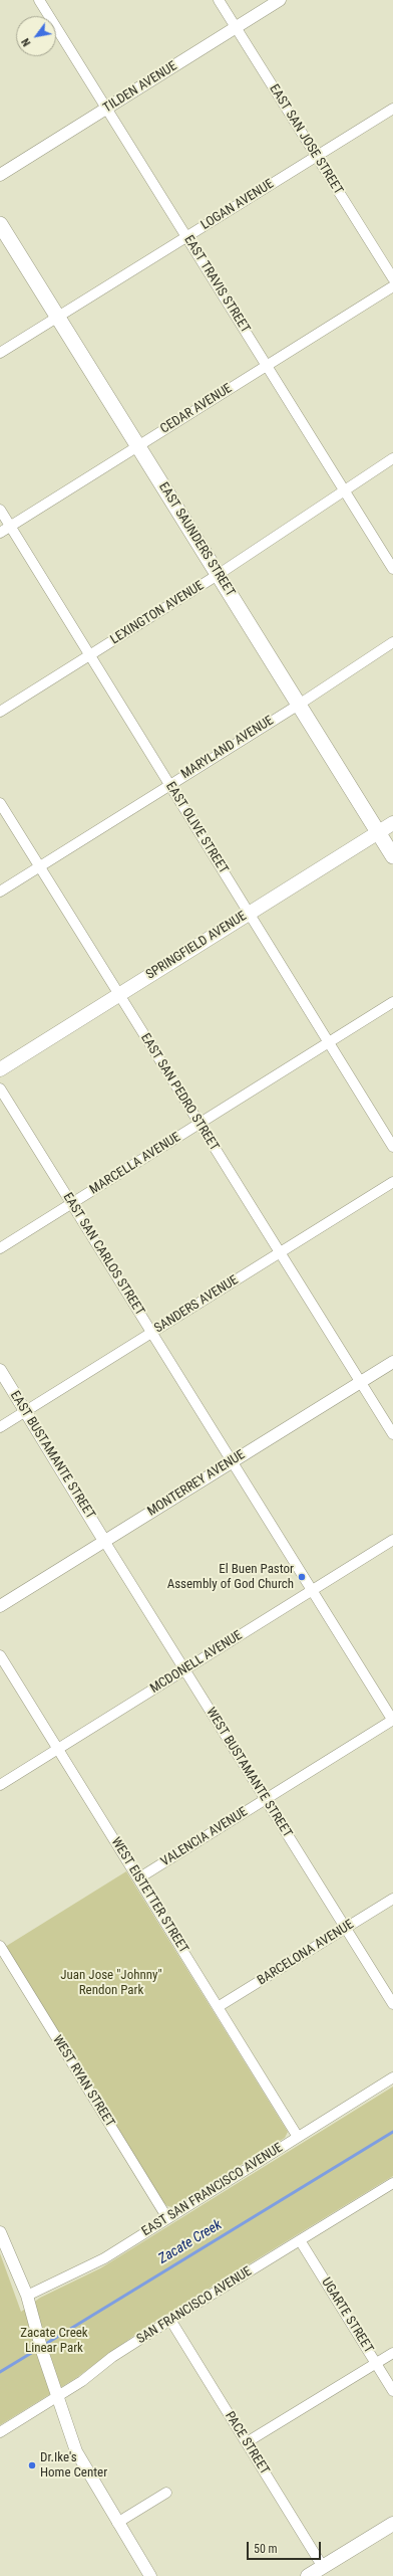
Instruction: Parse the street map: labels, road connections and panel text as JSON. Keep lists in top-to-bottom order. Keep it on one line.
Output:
{"streets":{"main road":["EAST SAUNDERS STREET","SPRINGFIELD AVENUE"],"street":["TILDEN AVENUE","EAST SAN JOSE STREET","LOGAN AVENUE","EAST TRAVIS STREET","CEDAR AVENUE","LEXINGTON AVENUE","MARYLAND AVENUE","EAST OLIVE STREET","EAST SAN PEDRO STREET","MARCELLA AVENUE","EAST SAN CARLOS STREET","SANDERS AVENUE","EAST BUSTAMANTE STREET","MONTERREY AVENUE","MCDONELL AVENUE","WEST BUSTAMANTE STREET","VALENCIA AVENUE","WEST EISTETTER STREET","BARCELONA AVENUE","WEST RYAN STREET","EAST SAN FRANCISCO AVENUE","SAN FRANCISCO AVENUE","UGARTE STREET","PACE STREET"]},"crossings":[["TILDEN AVENUE","EAST SAN JOSE STREET"],["TILDEN AVENUE","EAST TRAVIS STREET"],["EAST SAN JOSE STREET","LOGAN AVENUE"],["LOGAN AVENUE","EAST TRAVIS STREET"],["LOGAN AVENUE","EAST SAUNDERS STREET"],["EAST TRAVIS STREET","CEDAR AVENUE"],["EAST TRAVIS STREET","LEXINGTON AVENUE"],["CEDAR AVENUE","EAST SAUNDERS STREET"],["CEDAR AVENUE","EAST OLIVE STREET"],["EAST SAUNDERS STREET","LEXINGTON AVENUE"],["EAST SAUNDERS STREET","MARYLAND AVENUE"],["EAST SAUNDERS STREET","SPRINGFIELD AVENUE"],["LEXINGTON AVENUE","EAST OLIVE STREET"],["MARYLAND AVENUE","EAST OLIVE STREET"],["MARYLAND AVENUE","EAST SAN PEDRO STREET"],["EAST OLIVE STREET","SPRINGFIELD AVENUE"],["EAST OLIVE STREET","MARCELLA AVENUE"],["SPRINGFIELD AVENUE","EAST SAN PEDRO STREET"],["EAST SAN PEDRO STREET","MARCELLA AVENUE"],["EAST SAN PEDRO STREET","SANDERS AVENUE"],["EAST SAN PEDRO STREET","MONTERREY AVENUE"],["MARCELLA AVENUE","EAST SAN CARLOS STREET"],["EAST SAN CARLOS STREET","SANDERS AVENUE"],["EAST SAN CARLOS STREET","MONTERREY AVENUE"],["EAST SAN CARLOS STREET","MCDONELL AVENUE"],["EAST SAN CARLOS STREET","VALENCIA AVENUE"],["SANDERS AVENUE","EAST BUSTAMANTE STREET"],["EAST BUSTAMANTE STREET","MONTERREY AVENUE"],["EAST BUSTAMANTE STREET","WEST BUSTAMANTE STREET"],["MONTERREY AVENUE","WEST BUSTAMANTE STREET"],["MCDONELL AVENUE","WEST BUSTAMANTE STREET"],["MCDONELL AVENUE","WEST EISTETTER STREET"],["WEST BUSTAMANTE STREET","VALENCIA AVENUE"],["WEST BUSTAMANTE STREET","BARCELONA AVENUE"],["VALENCIA AVENUE","WEST EISTETTER STREET"],["WEST EISTETTER STREET","BARCELONA AVENUE"],["WEST EISTETTER STREET","EAST SAN FRANCISCO AVENUE"],["WEST RYAN STREET","EAST SAN FRANCISCO AVENUE"],["SAN FRANCISCO AVENUE","UGARTE STREET"],["SAN FRANCISCO AVENUE","PACE STREET"]],"water":["Zacate Creek"],"parks":["Juan Jose \"Johnny\" Rendon Park","Zacate Creek Linear Park"],"places":["El Buen Pastor Assembly of God Church","Dr.Ike's Home Center"],"scale_bar":"50 m","north":"bottom left"}
